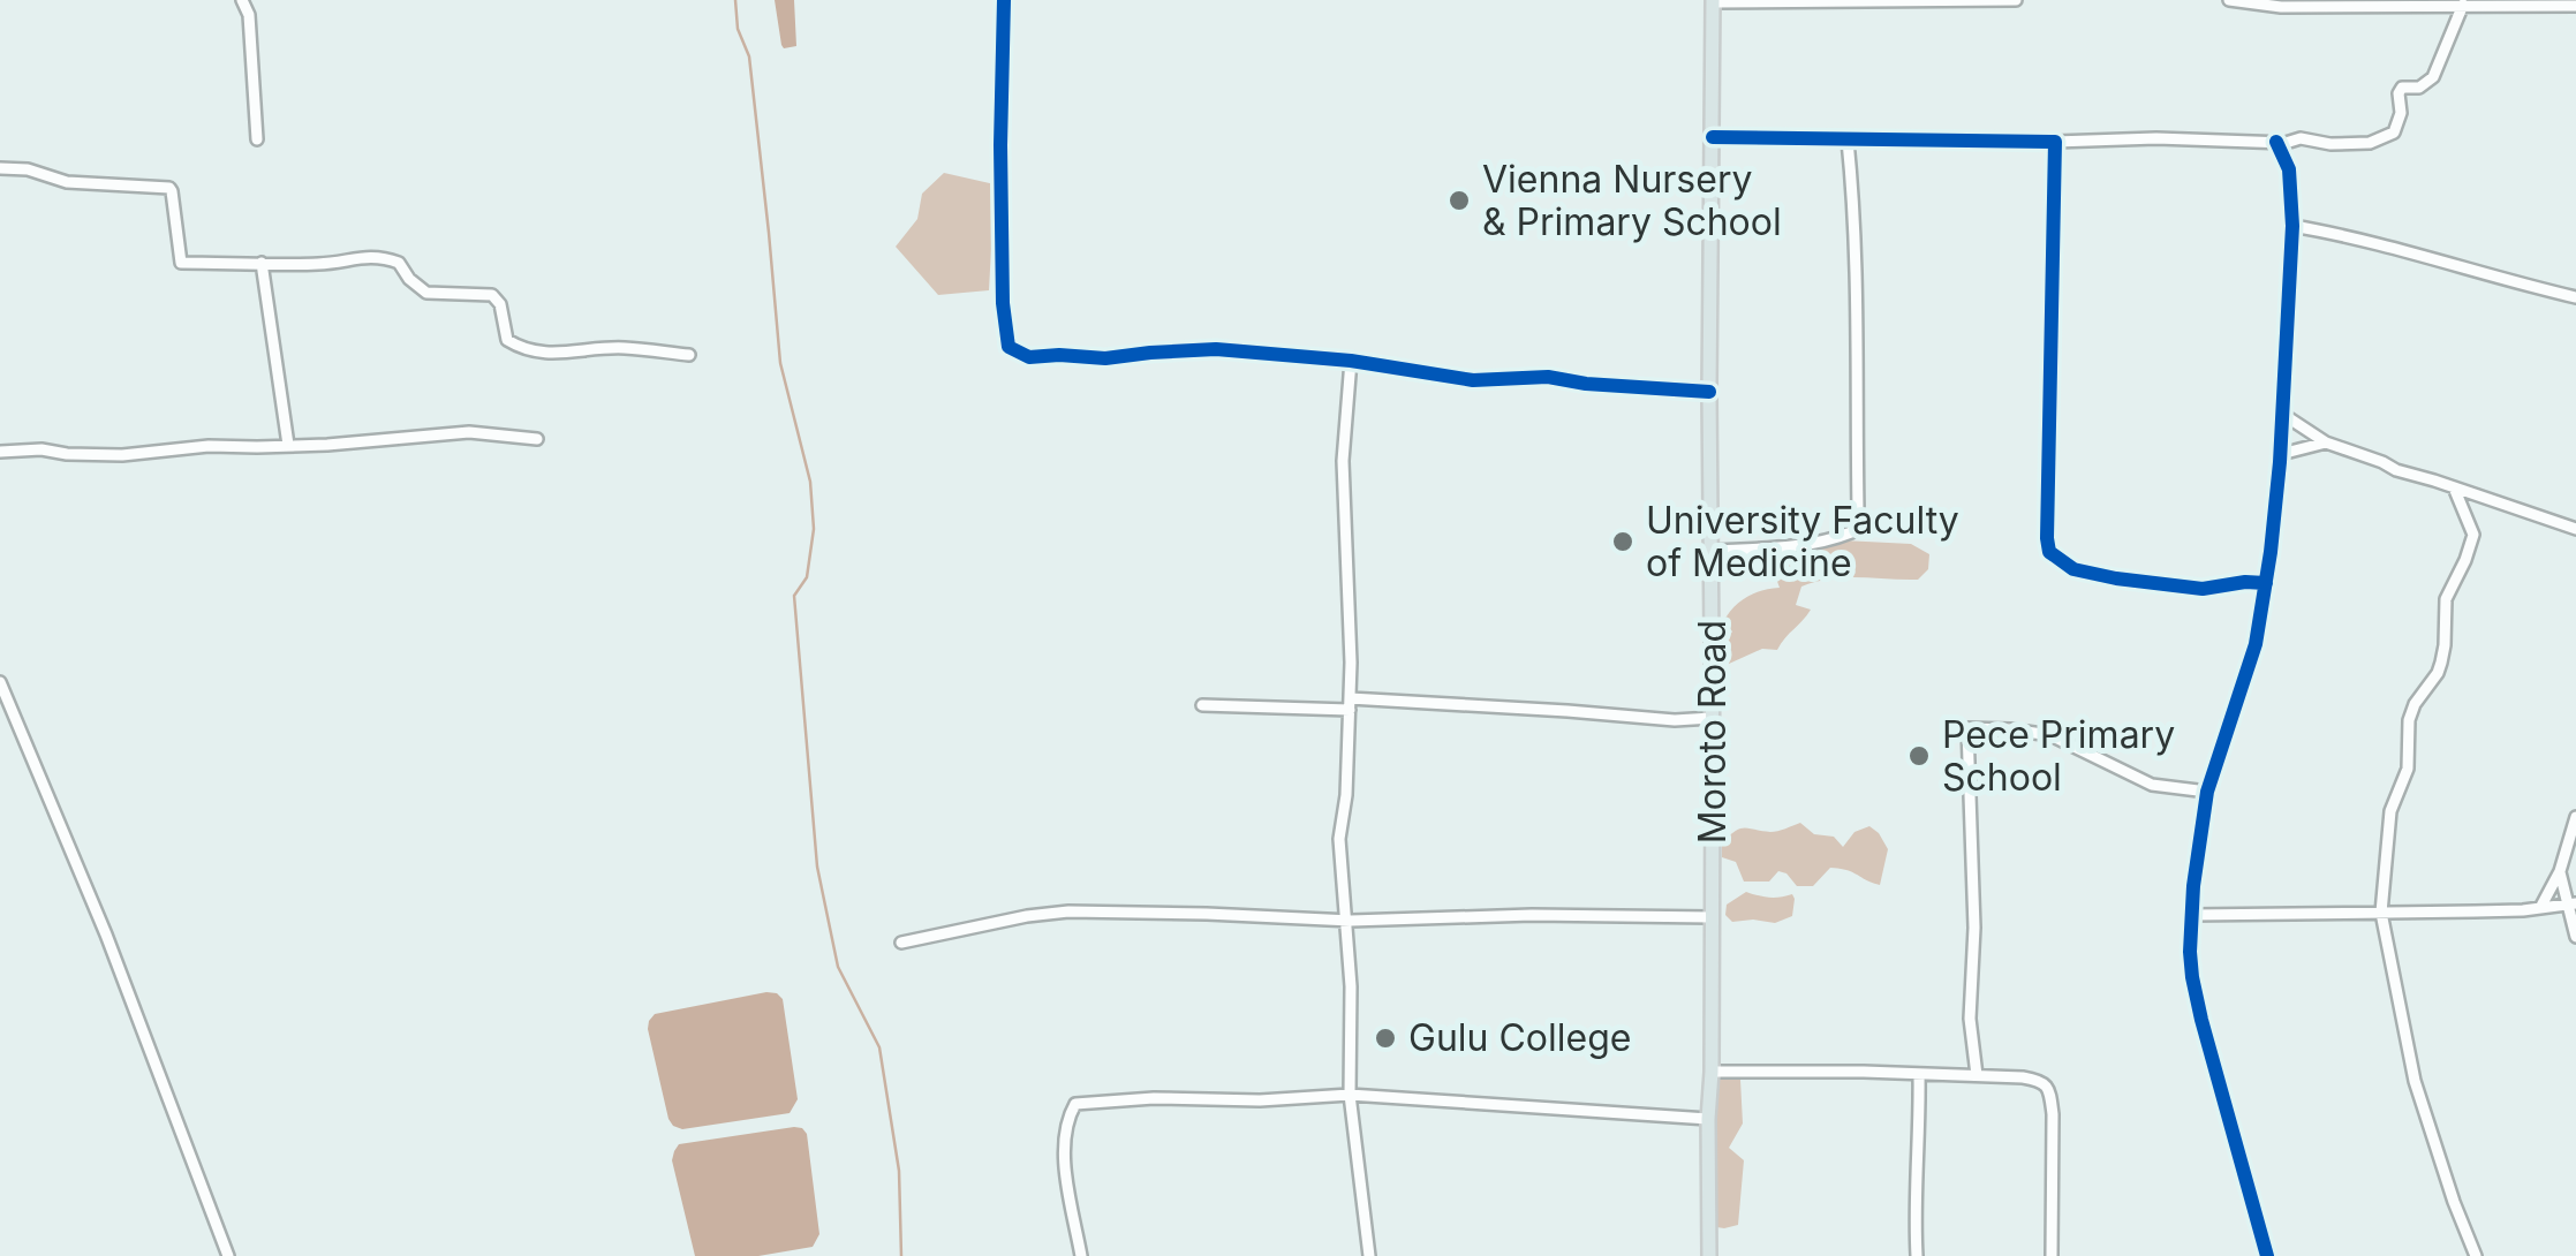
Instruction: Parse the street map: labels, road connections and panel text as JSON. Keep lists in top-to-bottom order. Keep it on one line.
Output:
{"streets":{"main road":["Moroto Road"]},"places":["Vienna Nursery & Primary School","University Faculty of Medicine","Pece Primary School","Gulu College"]}
